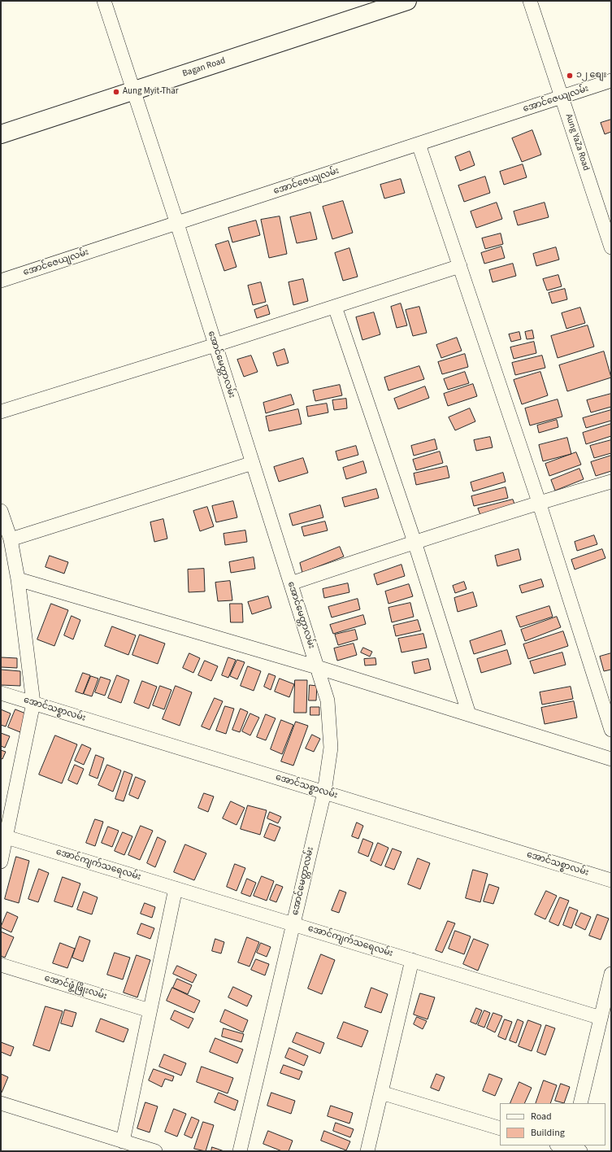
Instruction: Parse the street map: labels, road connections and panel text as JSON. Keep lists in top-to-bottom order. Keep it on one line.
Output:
{"streets":{"street":["Bagan Road","အောင်ဇေယျလမ်း","Aung YaZa Road","အောင်မေတ္တာလမ်း","အောင်သစ္စာလမ်း","အောင်ကျက်သရေလမ်း","အောင်ဖွံ့ဖြိုးလမ်း"]},"crossings":[["Bagan Road","အောင်မေတ္တာလမ်း"],["အောင်ဇေယျလမ်း","Aung YaZa Road"],["အောင်ဇေယျလမ်း","အောင်မေတ္တာလမ်း"],["အောင်မေတ္တာလမ်း","အောင်သစ္စာလမ်း"],["အောင်မေတ္တာလမ်း","အောင်ကျက်သရေလမ်း"]],"places":["၁၂ စျေး","Aung Myit Thar"],"legend":["Road","Building"]}
